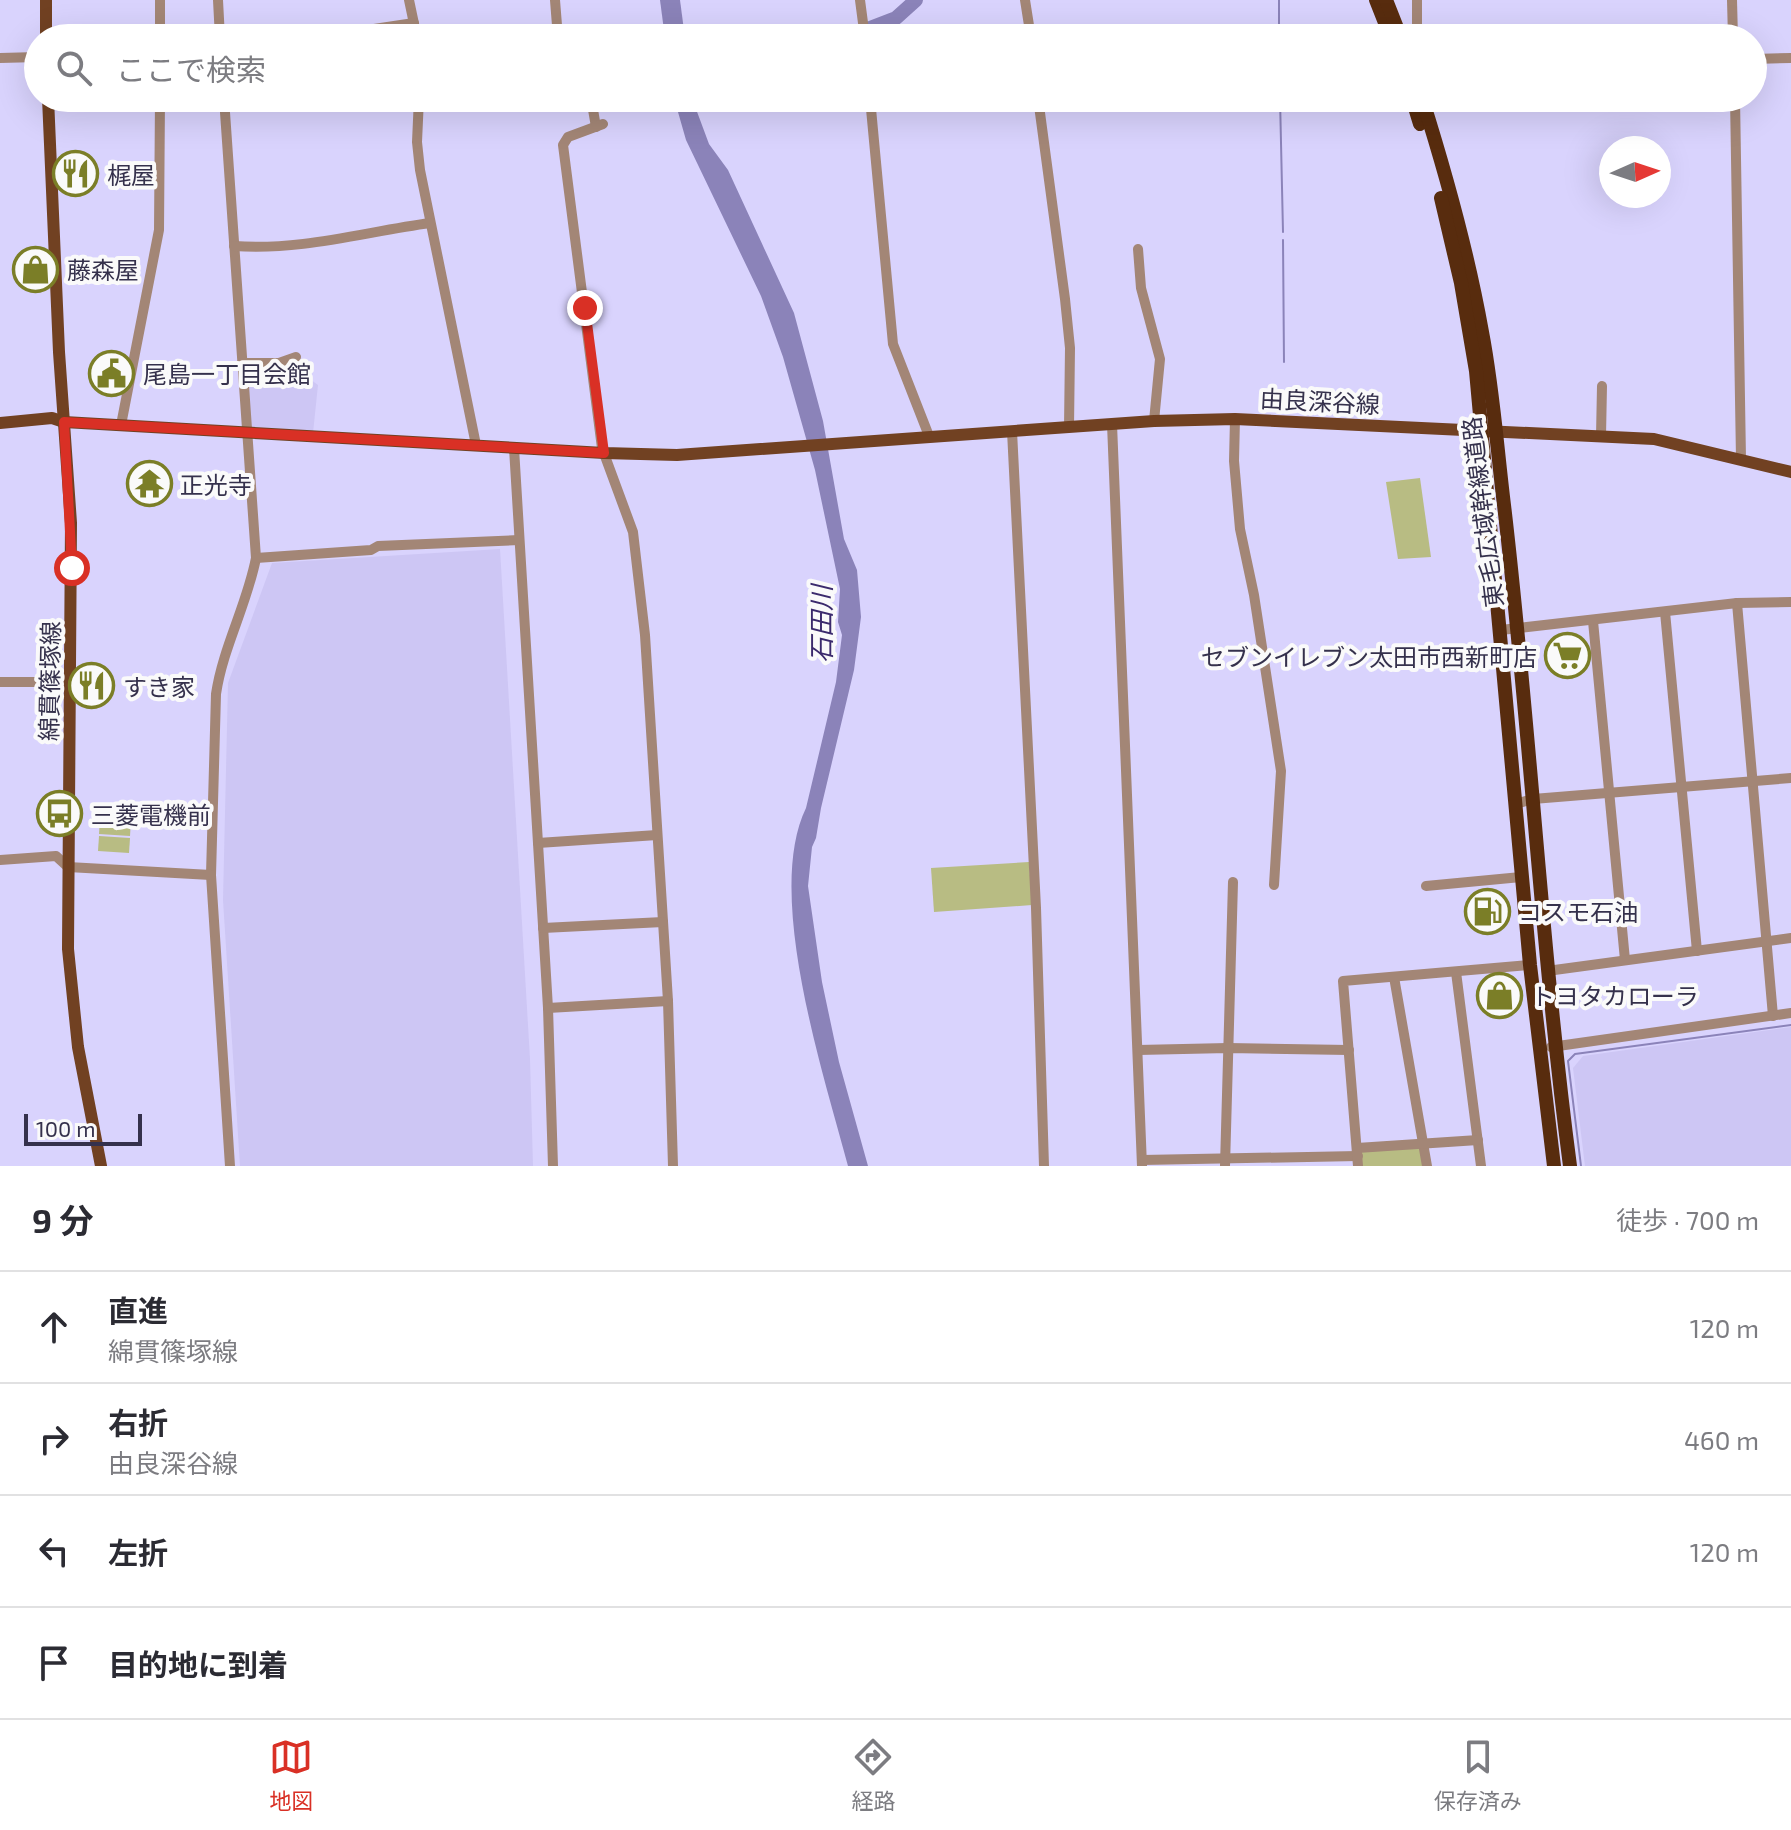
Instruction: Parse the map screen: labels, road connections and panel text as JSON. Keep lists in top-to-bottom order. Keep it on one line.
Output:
{"streets":{"highway":["東毛広域幹線道路"],"main road":["由良深谷線","綿貫篠塚線"]},"crossings":[["由良深谷線","東毛広域幹線道路"]],"water":["石田川"],"places":{"restaurant":["梶屋","すき家"],"shop":["藤森屋","トヨタカローラ"],"public building":["尾島一丁目会館"],"temple":["正光寺"],"supermarket":["セブンイレブン太田市西新町店"],"bus stop":["三菱電機前"],"fuel station":["コスモ石油"]},"scale_bar":"100 m","north":"right","page":{"search":"ここで検索","scale":"100 m","heading":["9 分","徒歩 · 700 m"],"list":[["直進","綿貫篠塚線","120 m"],["右折","由良深谷線","460 m"],["左折","120 m"],"目的地に到着"],"nav":["地図","経路","保存済み"]}}
